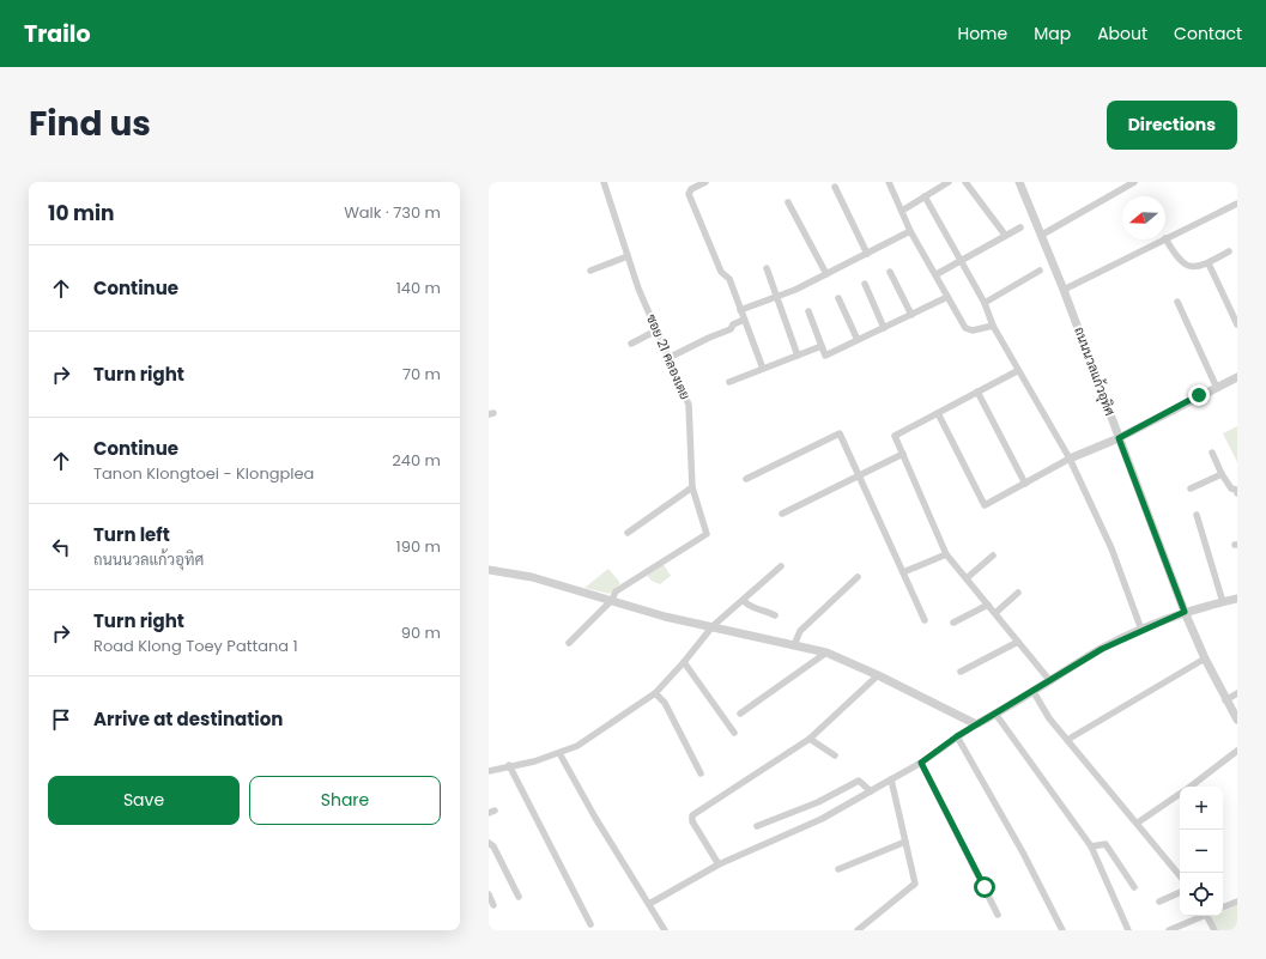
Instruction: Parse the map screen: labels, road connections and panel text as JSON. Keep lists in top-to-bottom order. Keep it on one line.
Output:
{"streets":{"street":["ซอย 21 คลองเตย","ถนนนวลแก้วอุทิศ"]},"north":"left","page":{"header":"Trailo","nav":["Home","Map","About","Contact"],"title":"Find us","buttons":["Directions",["Save","Share"]],"heading":["10 min","Walk · 730 m"],"list":[["Continue","140 m"],["Turn right","70 m"],["Continue","Tanon Klongtoei - Klongplea","240 m"],["Turn left","ถนนนวลแก้วอุทิศ","190 m"],["Turn right","Road Klong Toey Pattana 1","90 m"],"Arrive at destination"],"map_buttons":["+","−"]}}
